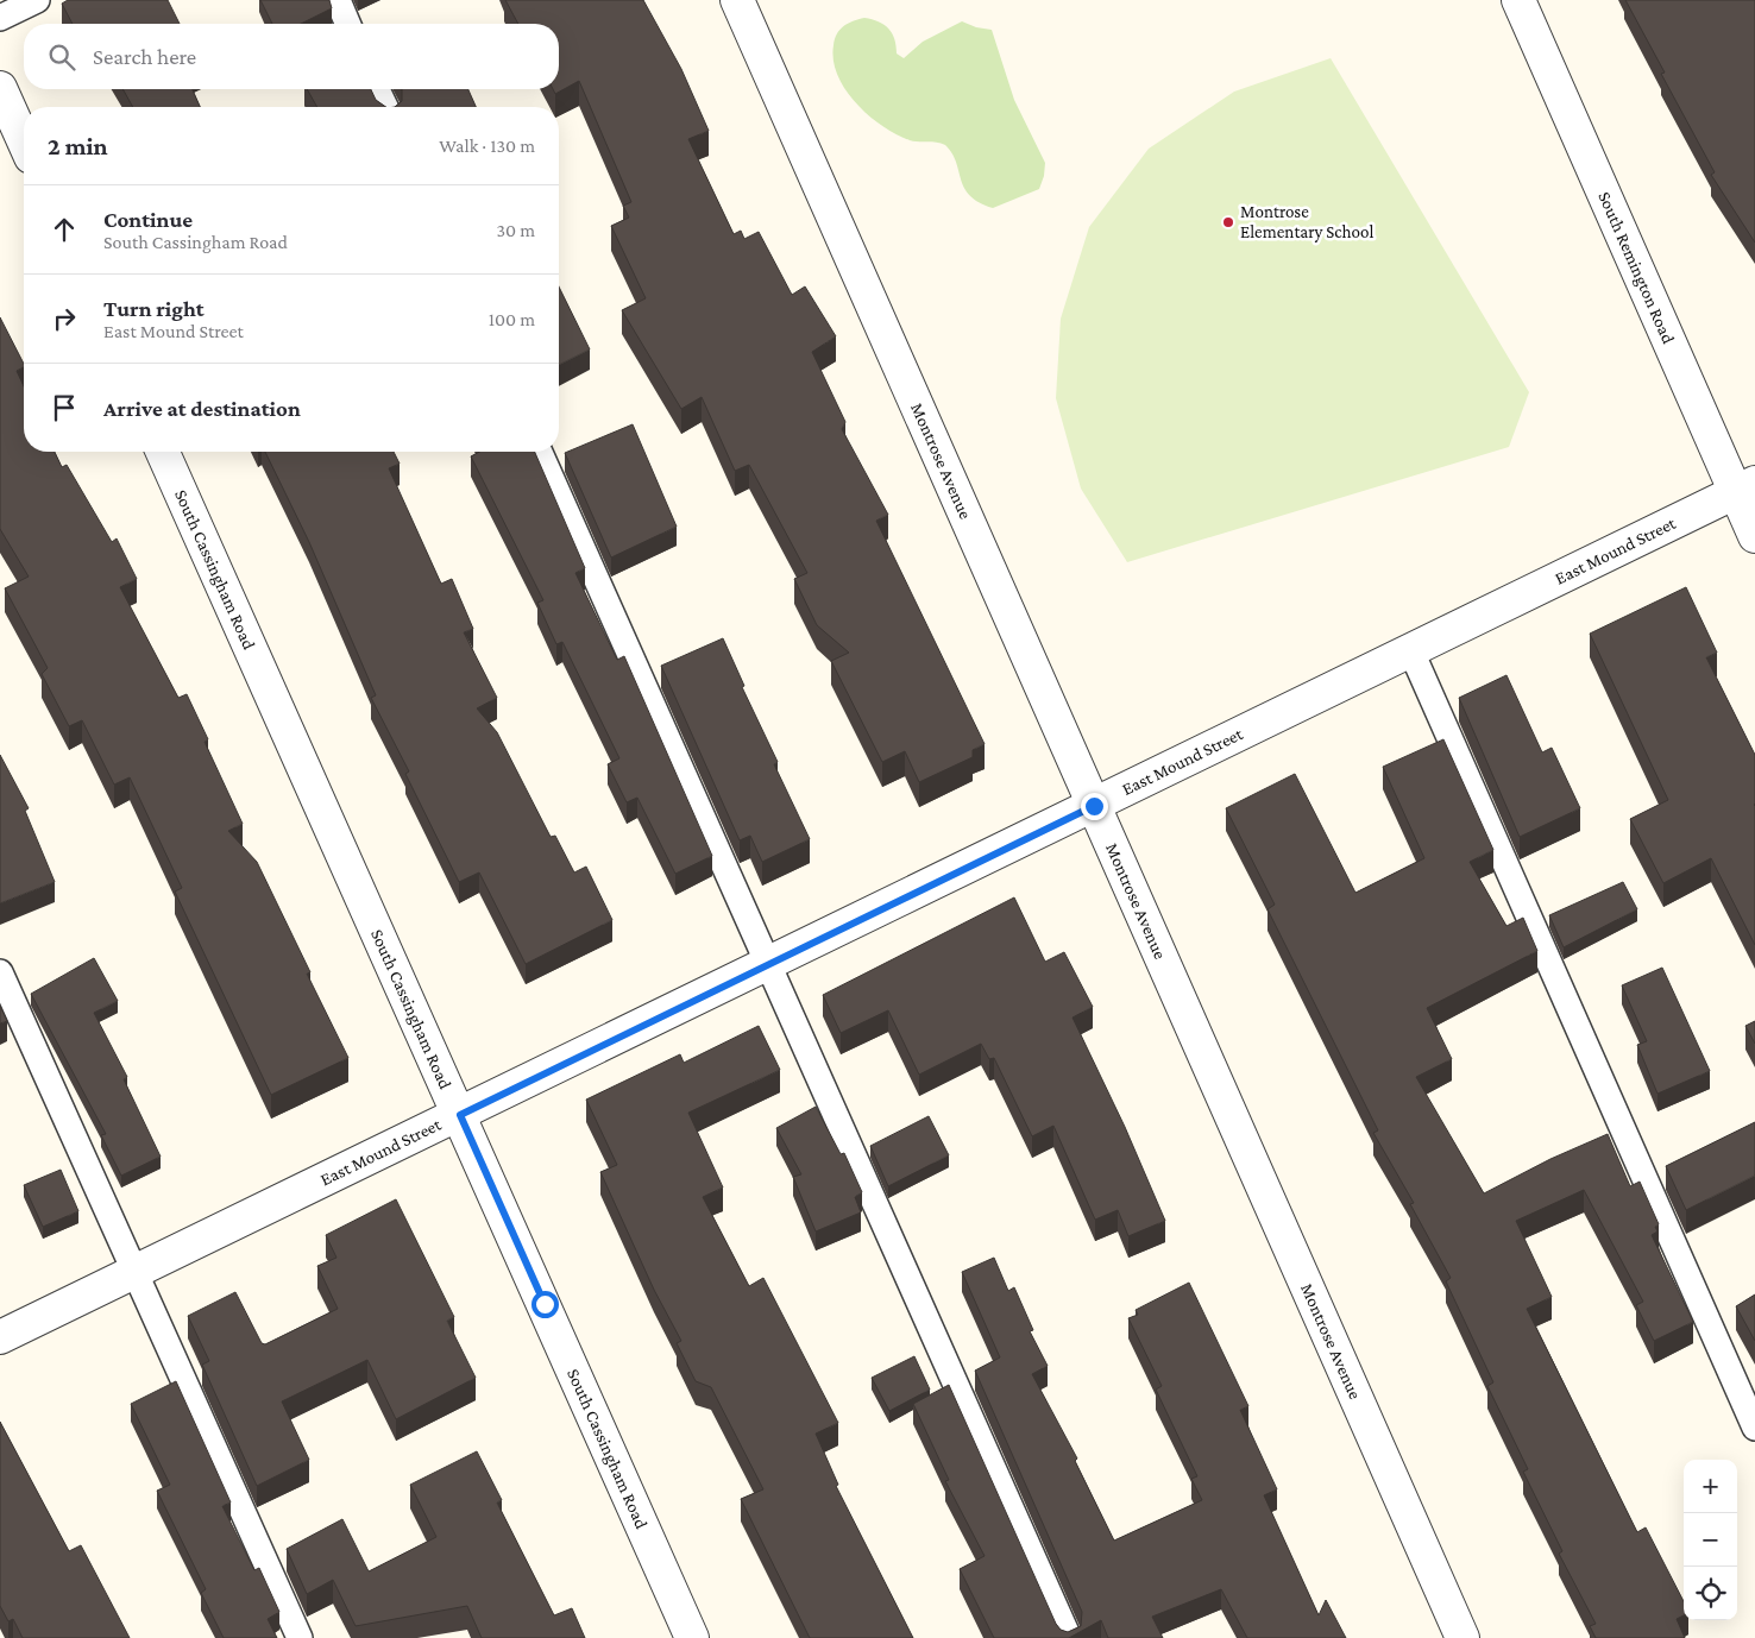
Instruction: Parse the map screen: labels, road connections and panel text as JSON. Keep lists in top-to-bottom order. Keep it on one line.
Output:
{"streets":{"street":["South Remington Road","Montrose Avenue","East Mound Street","South Cassingham Road"]},"crossings":[["South Remington Road","East Mound Street"],["Montrose Avenue","East Mound Street"],["East Mound Street","South Cassingham Road"]],"places":["Montrose Elementary School"],"page":{"search":"Search here","heading":["2 min","Walk · 130 m"],"list":[["Continue","South Cassingham Road","30 m"],["Turn right","East Mound Street","100 m"],"Arrive at destination"],"map_buttons":["+","−"]}}
